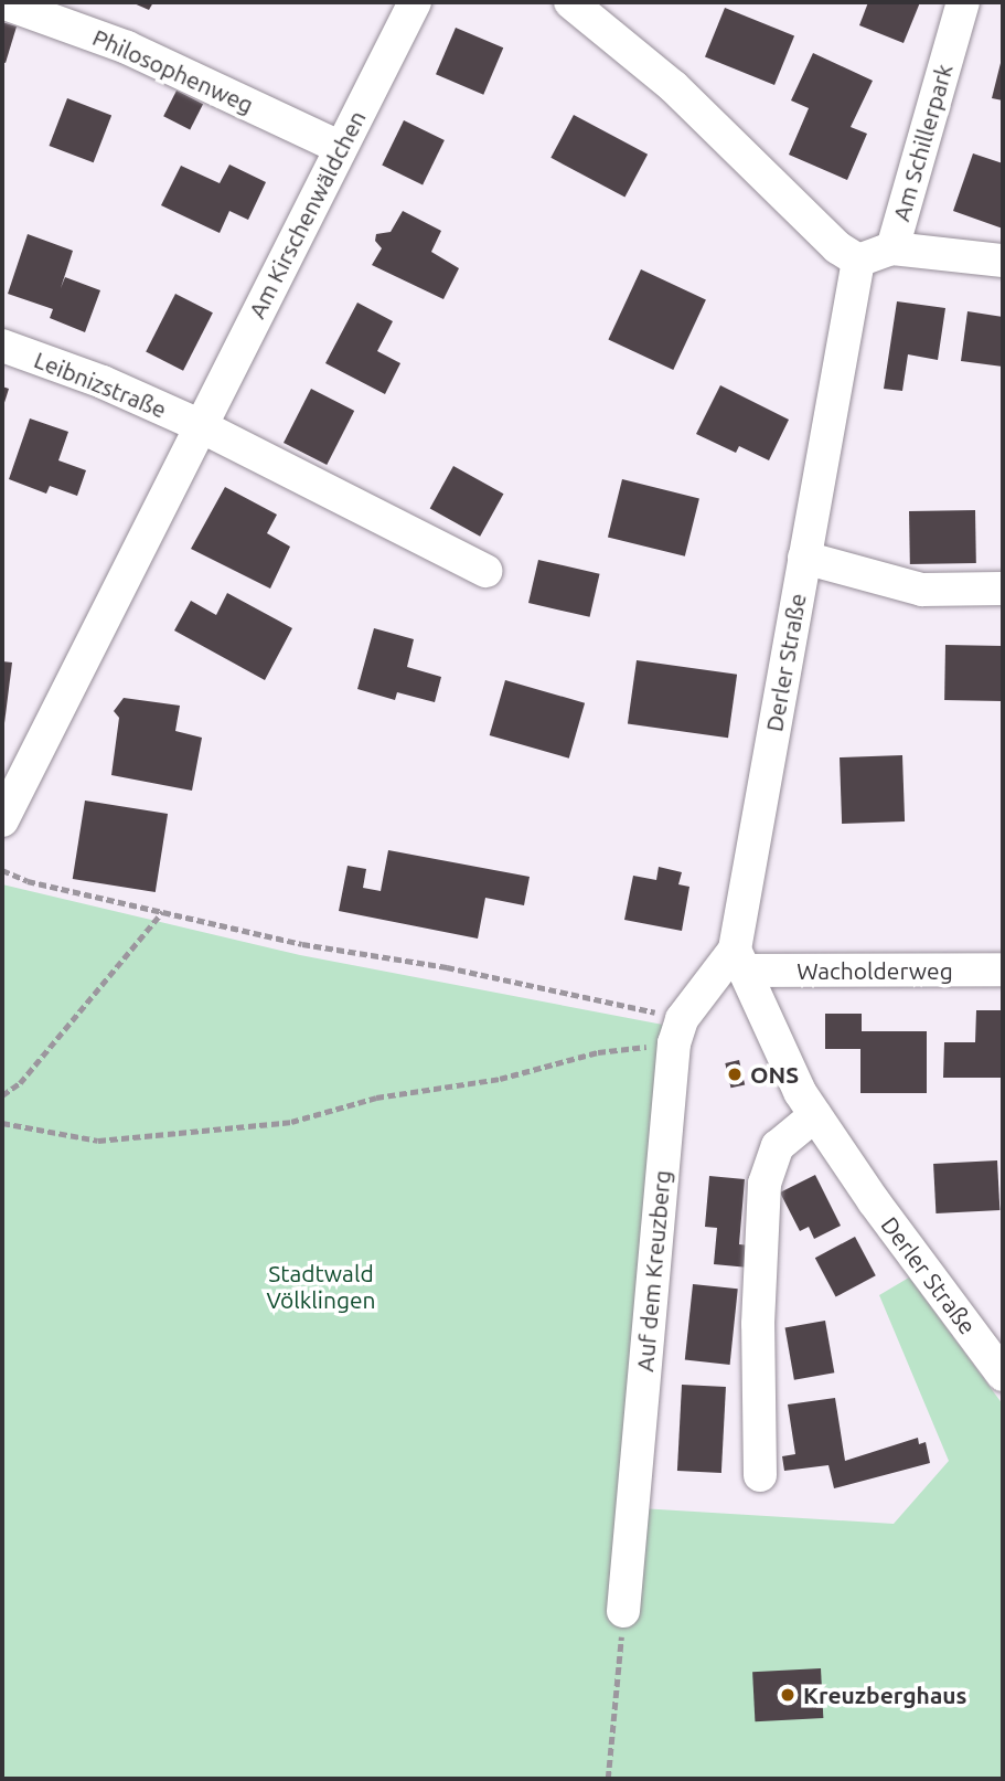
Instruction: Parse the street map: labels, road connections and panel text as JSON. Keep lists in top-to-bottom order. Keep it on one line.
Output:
{"streets":{"street":["Philosophenweg","Am Schillerpark","Am Kirschenwäldchen","Leibnizstraße","Derler Straße","Wacholderweg","Auf dem Kreuzberg"]},"crossings":[["Philosophenweg","Am Kirschenwäldchen"],["Am Schillerpark","Derler Straße"],["Am Kirschenwäldchen","Leibnizstraße"],["Derler Straße","Wacholderweg"]],"parks":["Stadtwald Völklingen"],"places":["ONS","Kreuzberghaus"]}
